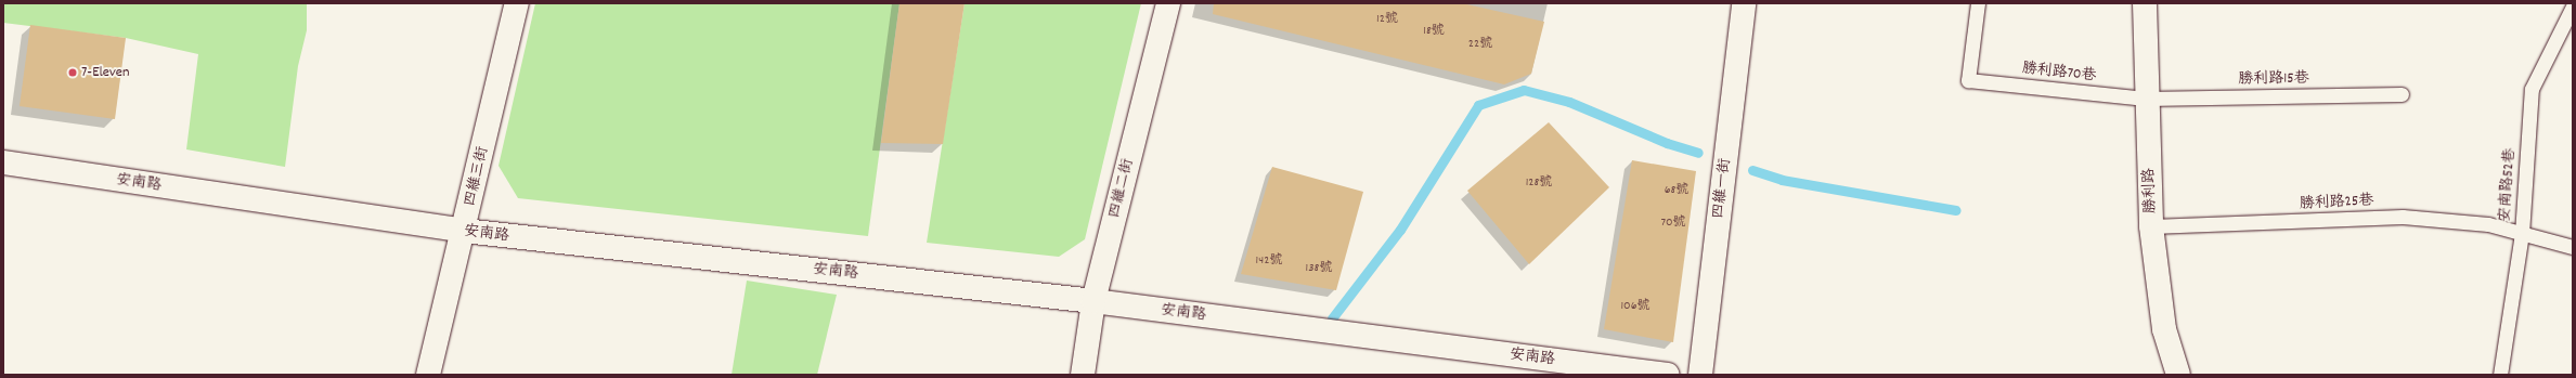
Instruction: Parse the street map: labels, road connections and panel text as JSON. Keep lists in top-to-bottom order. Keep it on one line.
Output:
{"streets":{"street":["四維三街","安南路","四維二街","四維一街","勝利路"],"lane":["勝利路70巷","勝利路15巷","安南路52巷","勝利路25巷"]},"crossings":[["勝利路70巷","勝利路15巷"],["勝利路70巷","勝利路"],["勝利路15巷","勝利路"],["四維三街","安南路"],["安南路","四維二街"],["安南路52巷","勝利路25巷"],["勝利路","勝利路25巷"]],"places":["7-Eleven"],"house_numbers":["12號","18號","22號","128號","68號","70號","142號","138號","106號"]}
